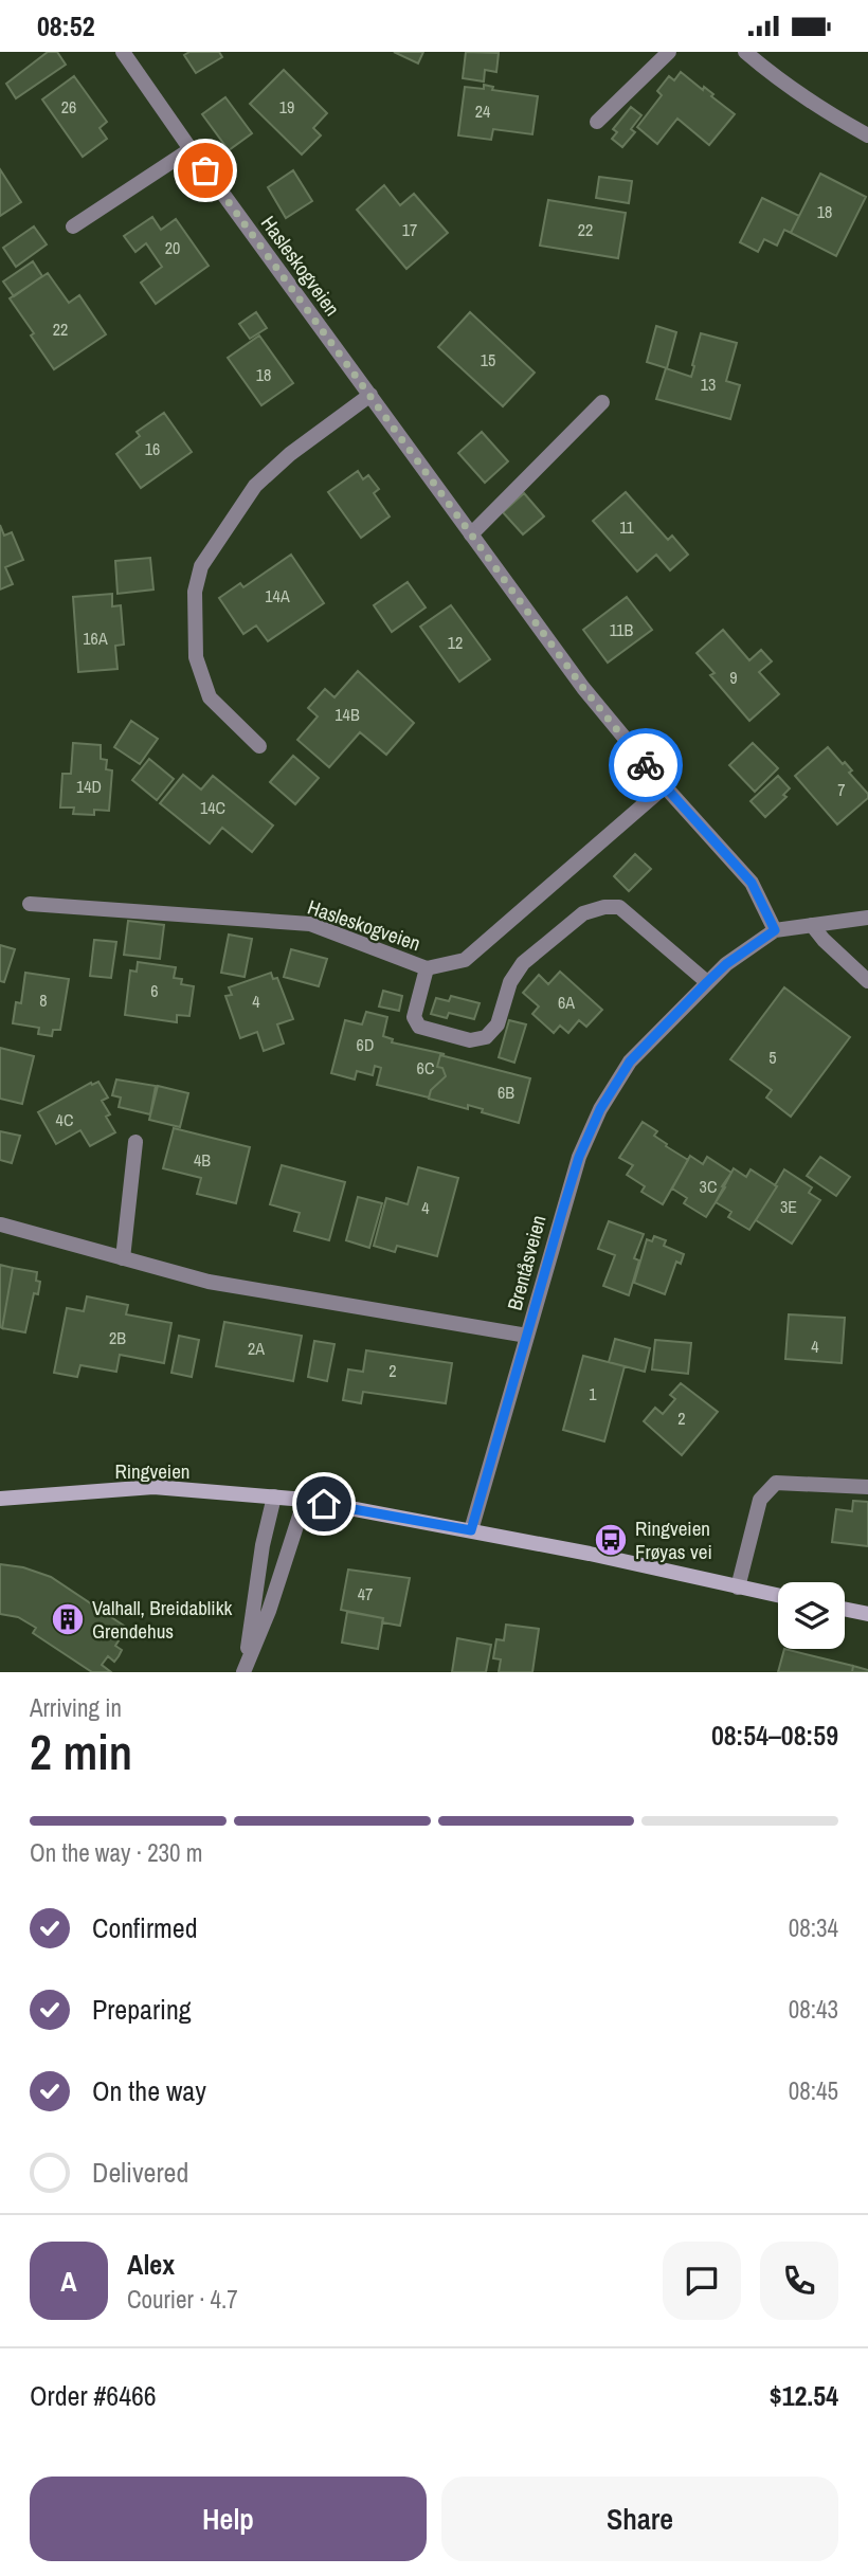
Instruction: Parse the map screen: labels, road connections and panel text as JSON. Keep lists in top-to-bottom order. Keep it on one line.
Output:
{"streets":{"main road":["Ringveien"],"street":["Hasleskogveien","Brentåsveien"]},"crossings":[["Hasleskogveien","Brentåsveien"],["Brentåsveien","Ringveien"]],"places":{"bus stop":["Ringveien Frøyas vei"],"building":["Valhall, Breidablikk Grendehus"]},"house_numbers":["26","19","24","18","17","22","20","22","15","18","13","16","11","14A","11B","16A","12","9","14B","14D","7","14C","6","8","4","6A","6D","5","6C","6B","4C","4B","3C","3E","4","2B","4","2A","2","1","2","47"],"page":{"status":"08:52","heading":["2 min","Arriving in","08:54–08:59"],"panel":["Alex","Courier · 4.7","Order #6466","$12.54"],"bar":"On the way · 230 m","list":[["Confirmed","08:34"],["Preparing","08:43"],["On the way","08:45"],"Delivered"],"round":"A","buttons":["Help","Share"]}}
